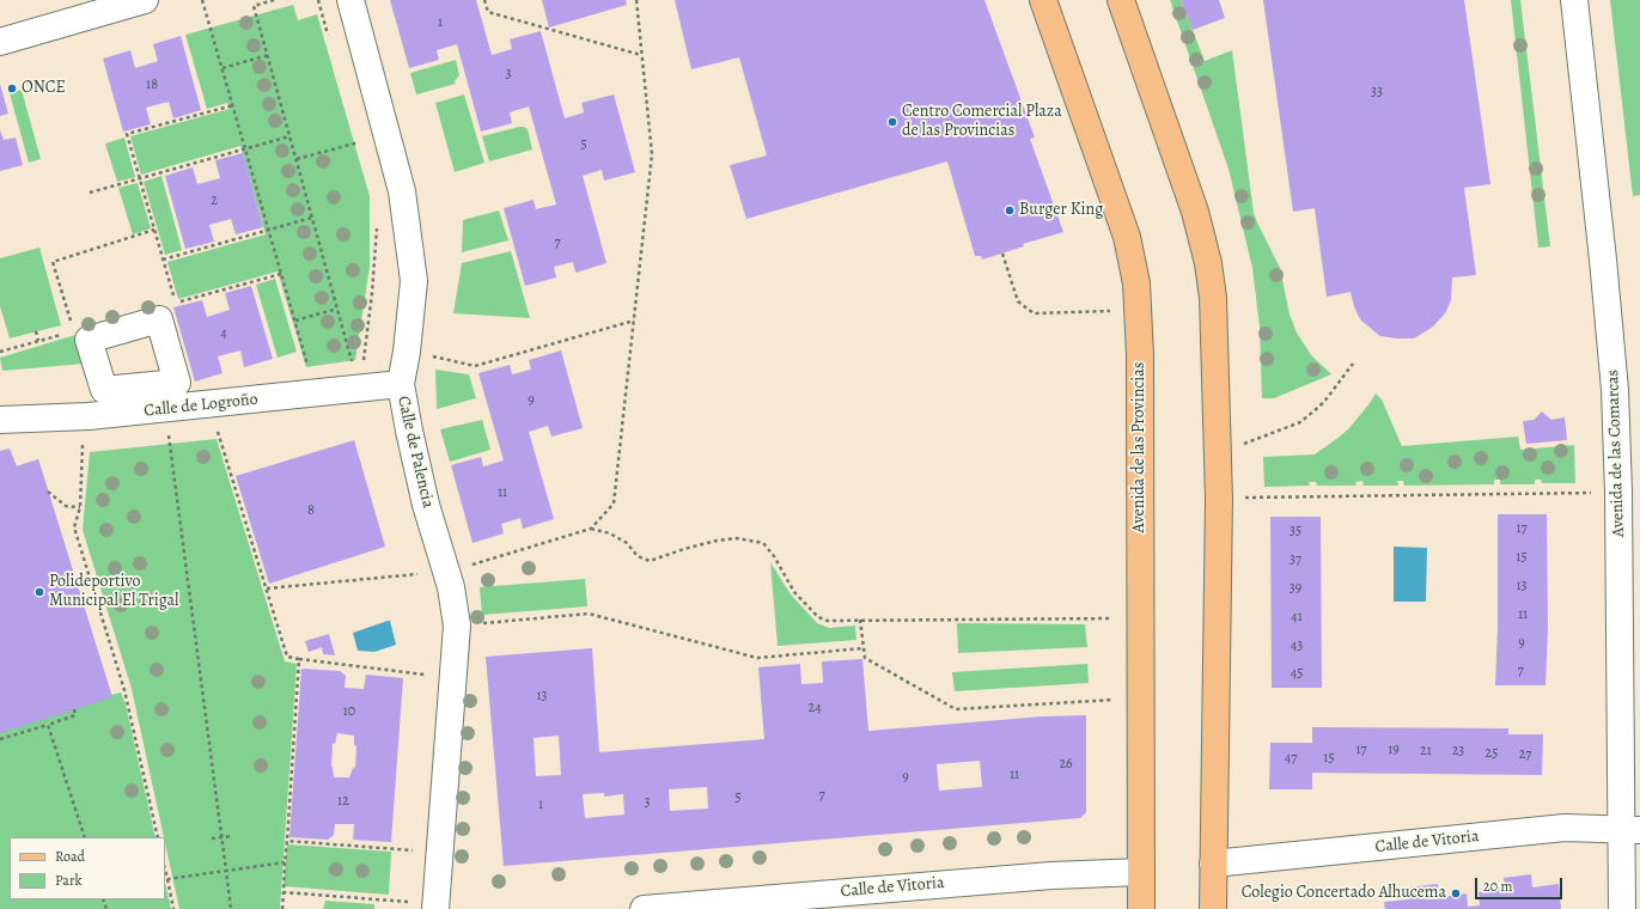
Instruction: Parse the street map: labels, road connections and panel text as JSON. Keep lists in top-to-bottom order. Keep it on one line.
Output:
{"streets":{"main road":["Avenida de las Provincias"],"street":["Calle de Logroño","Calle de Palencia","Avenida de las Comarcas","Calle de Vitoria"]},"crossings":[["Calle de Logroño","Calle de Palencia"],["Avenida de las Provincias","Calle de Vitoria"],["Avenida de las Comarcas","Calle de Vitoria"]],"places":["ONCE","Centro Comercial Plaza de las Provincias","Burger King","Polideportivo Municipal El Trigal","Colegio Concertado Alhucema"],"house_numbers":["1","3","18","33","5","2","7","4","9","11","8","17","35","15","37","13","39","11","41","9","43","7","45","13","24","10","17","19","21","23","25","27","47","15","26","11","9","7","5","12","3","1"],"legend":["Road","Park"],"scale_bar":"20 m"}
